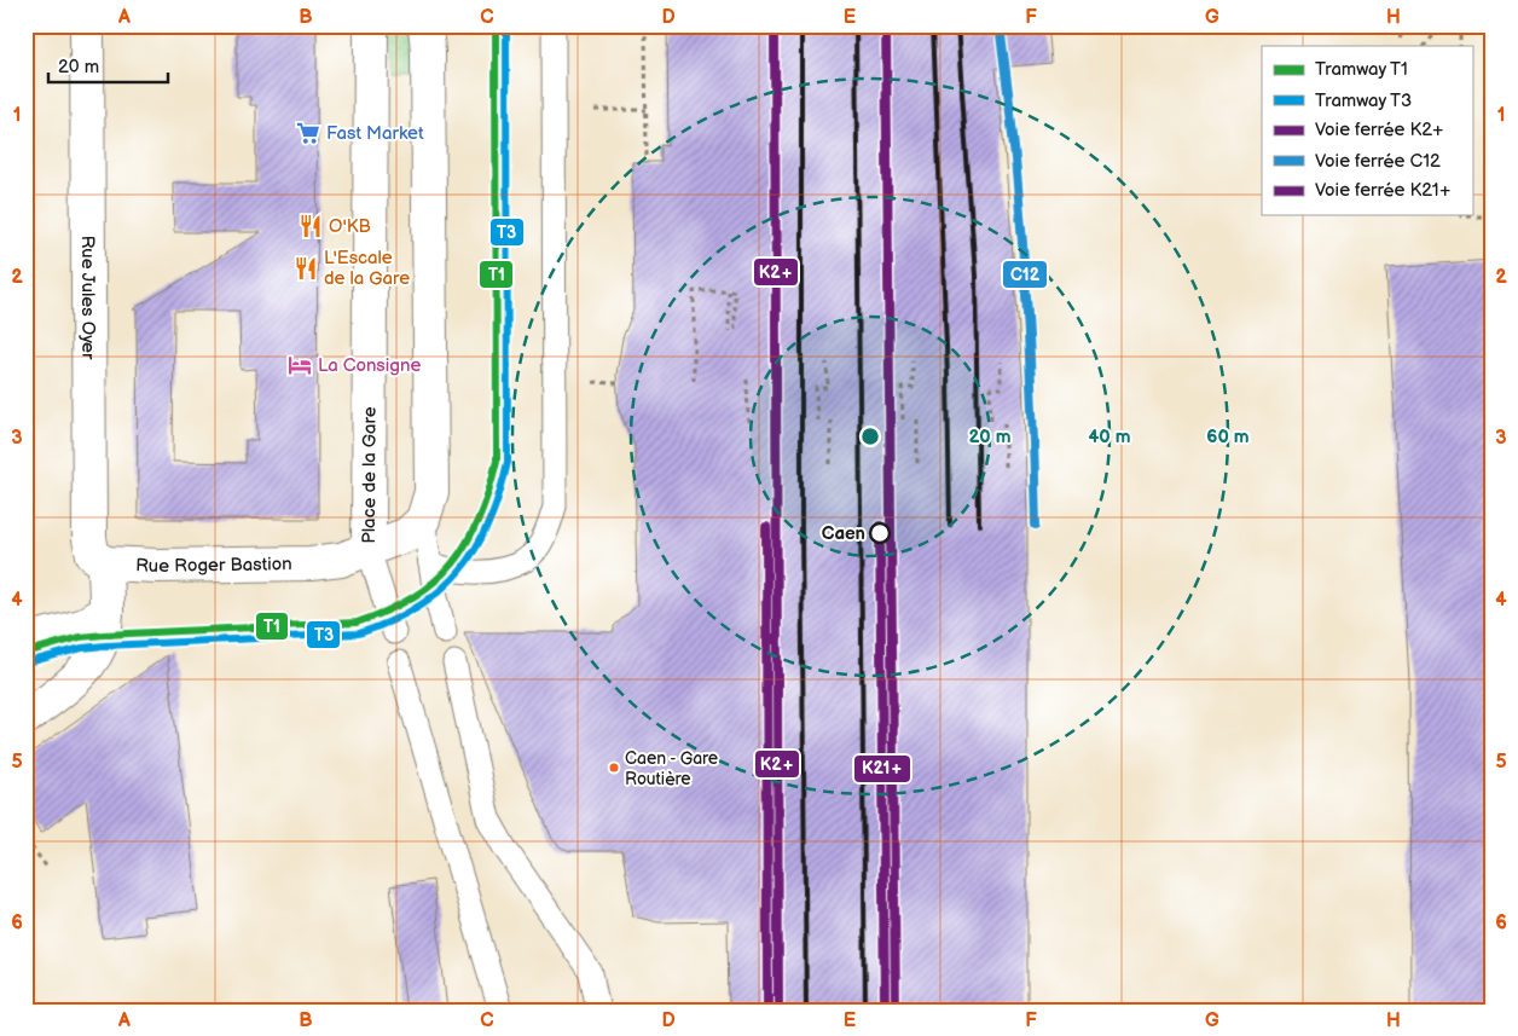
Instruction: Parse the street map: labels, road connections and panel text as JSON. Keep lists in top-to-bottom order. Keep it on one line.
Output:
{"streets":{"street":["Rue Jules Oyer","Place de la Gare","Rue Roger Bastion"]},"crossings":[["Rue Jules Oyer","Rue Roger Bastion"],["Place de la Gare","Rue Roger Bastion"]],"places":{"supermarket":["Fast Market"],"restaurant":["O'KB","L'Escale de la Gare"],"hotel":["La Consigne"],"other":["Caen","Caen - Gare Routière"]},"lines":["tram line T1","tram line T3","rail line K2+","rail line C12","rail line K21+"],"legend":["Tramway T1","Tramway T3","Voie ferrée K2+","Voie ferrée C12","Voie ferrée K21+"],"scale_bar":"20 m","grid":{"columns":["A","B","C","D","E","F","G","H"],"rows":["1","2","3","4","5","6"]},"rings":["20 m","40 m","60 m"]}
